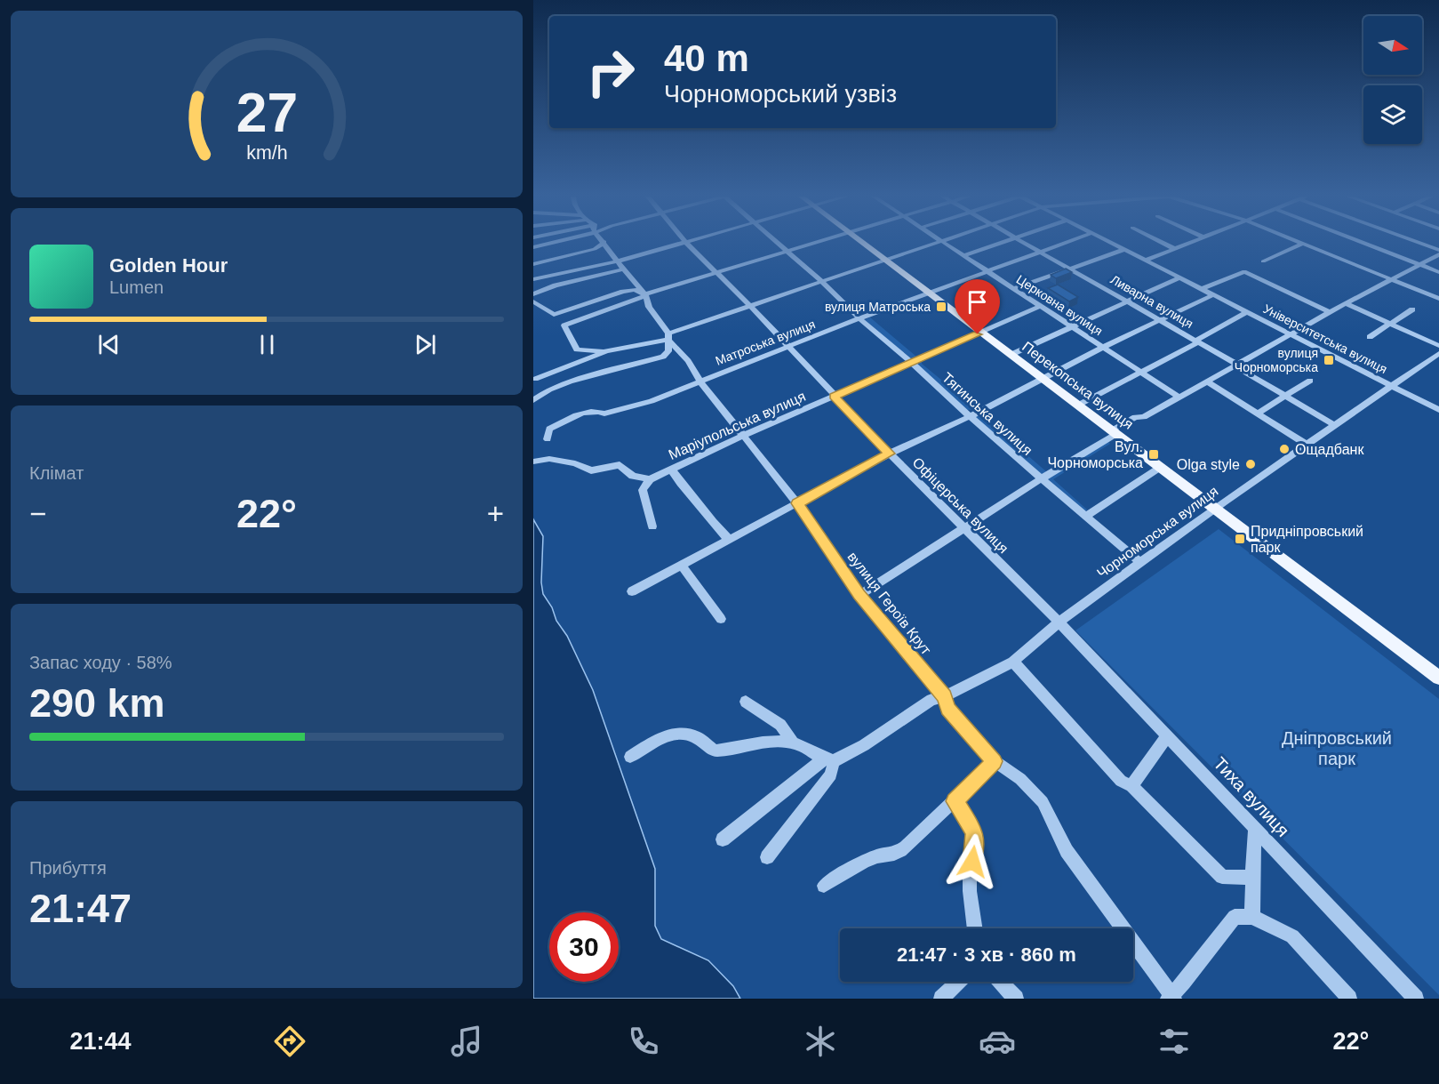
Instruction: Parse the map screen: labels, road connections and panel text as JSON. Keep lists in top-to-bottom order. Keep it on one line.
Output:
{"streets":{"main road":["Перекопська вулиця"],"street":["Ливарна вулиця","Церковна вулиця","Університетська вулиця","Матроська вулиця","Тягинська вулиця","Маріупольська вулиця","Офіцерська вулиця","Чорноморська вулиця","вулиця Героїв Крут","Тиха вулиця"]},"crossings":[["Ливарна вулиця","Матроська вулиця"],["Ливарна вулиця","Чорноморська вулиця"],["Церковна вулиця","Матроська вулиця"],["Церковна вулиця","Маріупольська вулиця"],["Університетська вулиця","Чорноморська вулиця"],["Матроська вулиця","Перекопська вулиця"],["Матроська вулиця","Тягинська вулиця"],["Матроська вулиця","Офіцерська вулиця"],["Матроська вулиця","вулиця Героїв Крут"],["Перекопська вулиця","Маріупольська вулиця"],["Перекопська вулиця","Чорноморська вулиця"],["Тягинська вулиця","Маріупольська вулиця"],["Тягинська вулиця","Чорноморська вулиця"],["Маріупольська вулиця","Офіцерська вулиця"],["Маріупольська вулиця","вулиця Героїв Крут"],["Офіцерська вулиця","Чорноморська вулиця"],["Офіцерська вулиця","Тиха вулиця"],["Чорноморська вулиця","вулиця Героїв Крут"],["Чорноморська вулиця","Тиха вулиця"]],"parks":["Дніпровський парк"],"places":{"transit":["вулиця Матроська","вулиця Чорноморська","Вул. Чорноморська","Придніпровський парк"],"other":["Ощадбанк","Olga style"]},"north":"right","page":{"turn":["40 m","Чорноморський узвіз"],"song":["Golden Hour","Lumen"],"tile":["Клімат",["Запас ходу · 58%","290 km"],["Прибуття","21:47"]],"heat":["−","22°","+"],"limit":"30","trip":"21:47 · 3 хв · 860 m","tabs":["21:44","22°"],"gauge":["27","km/h"]}}
